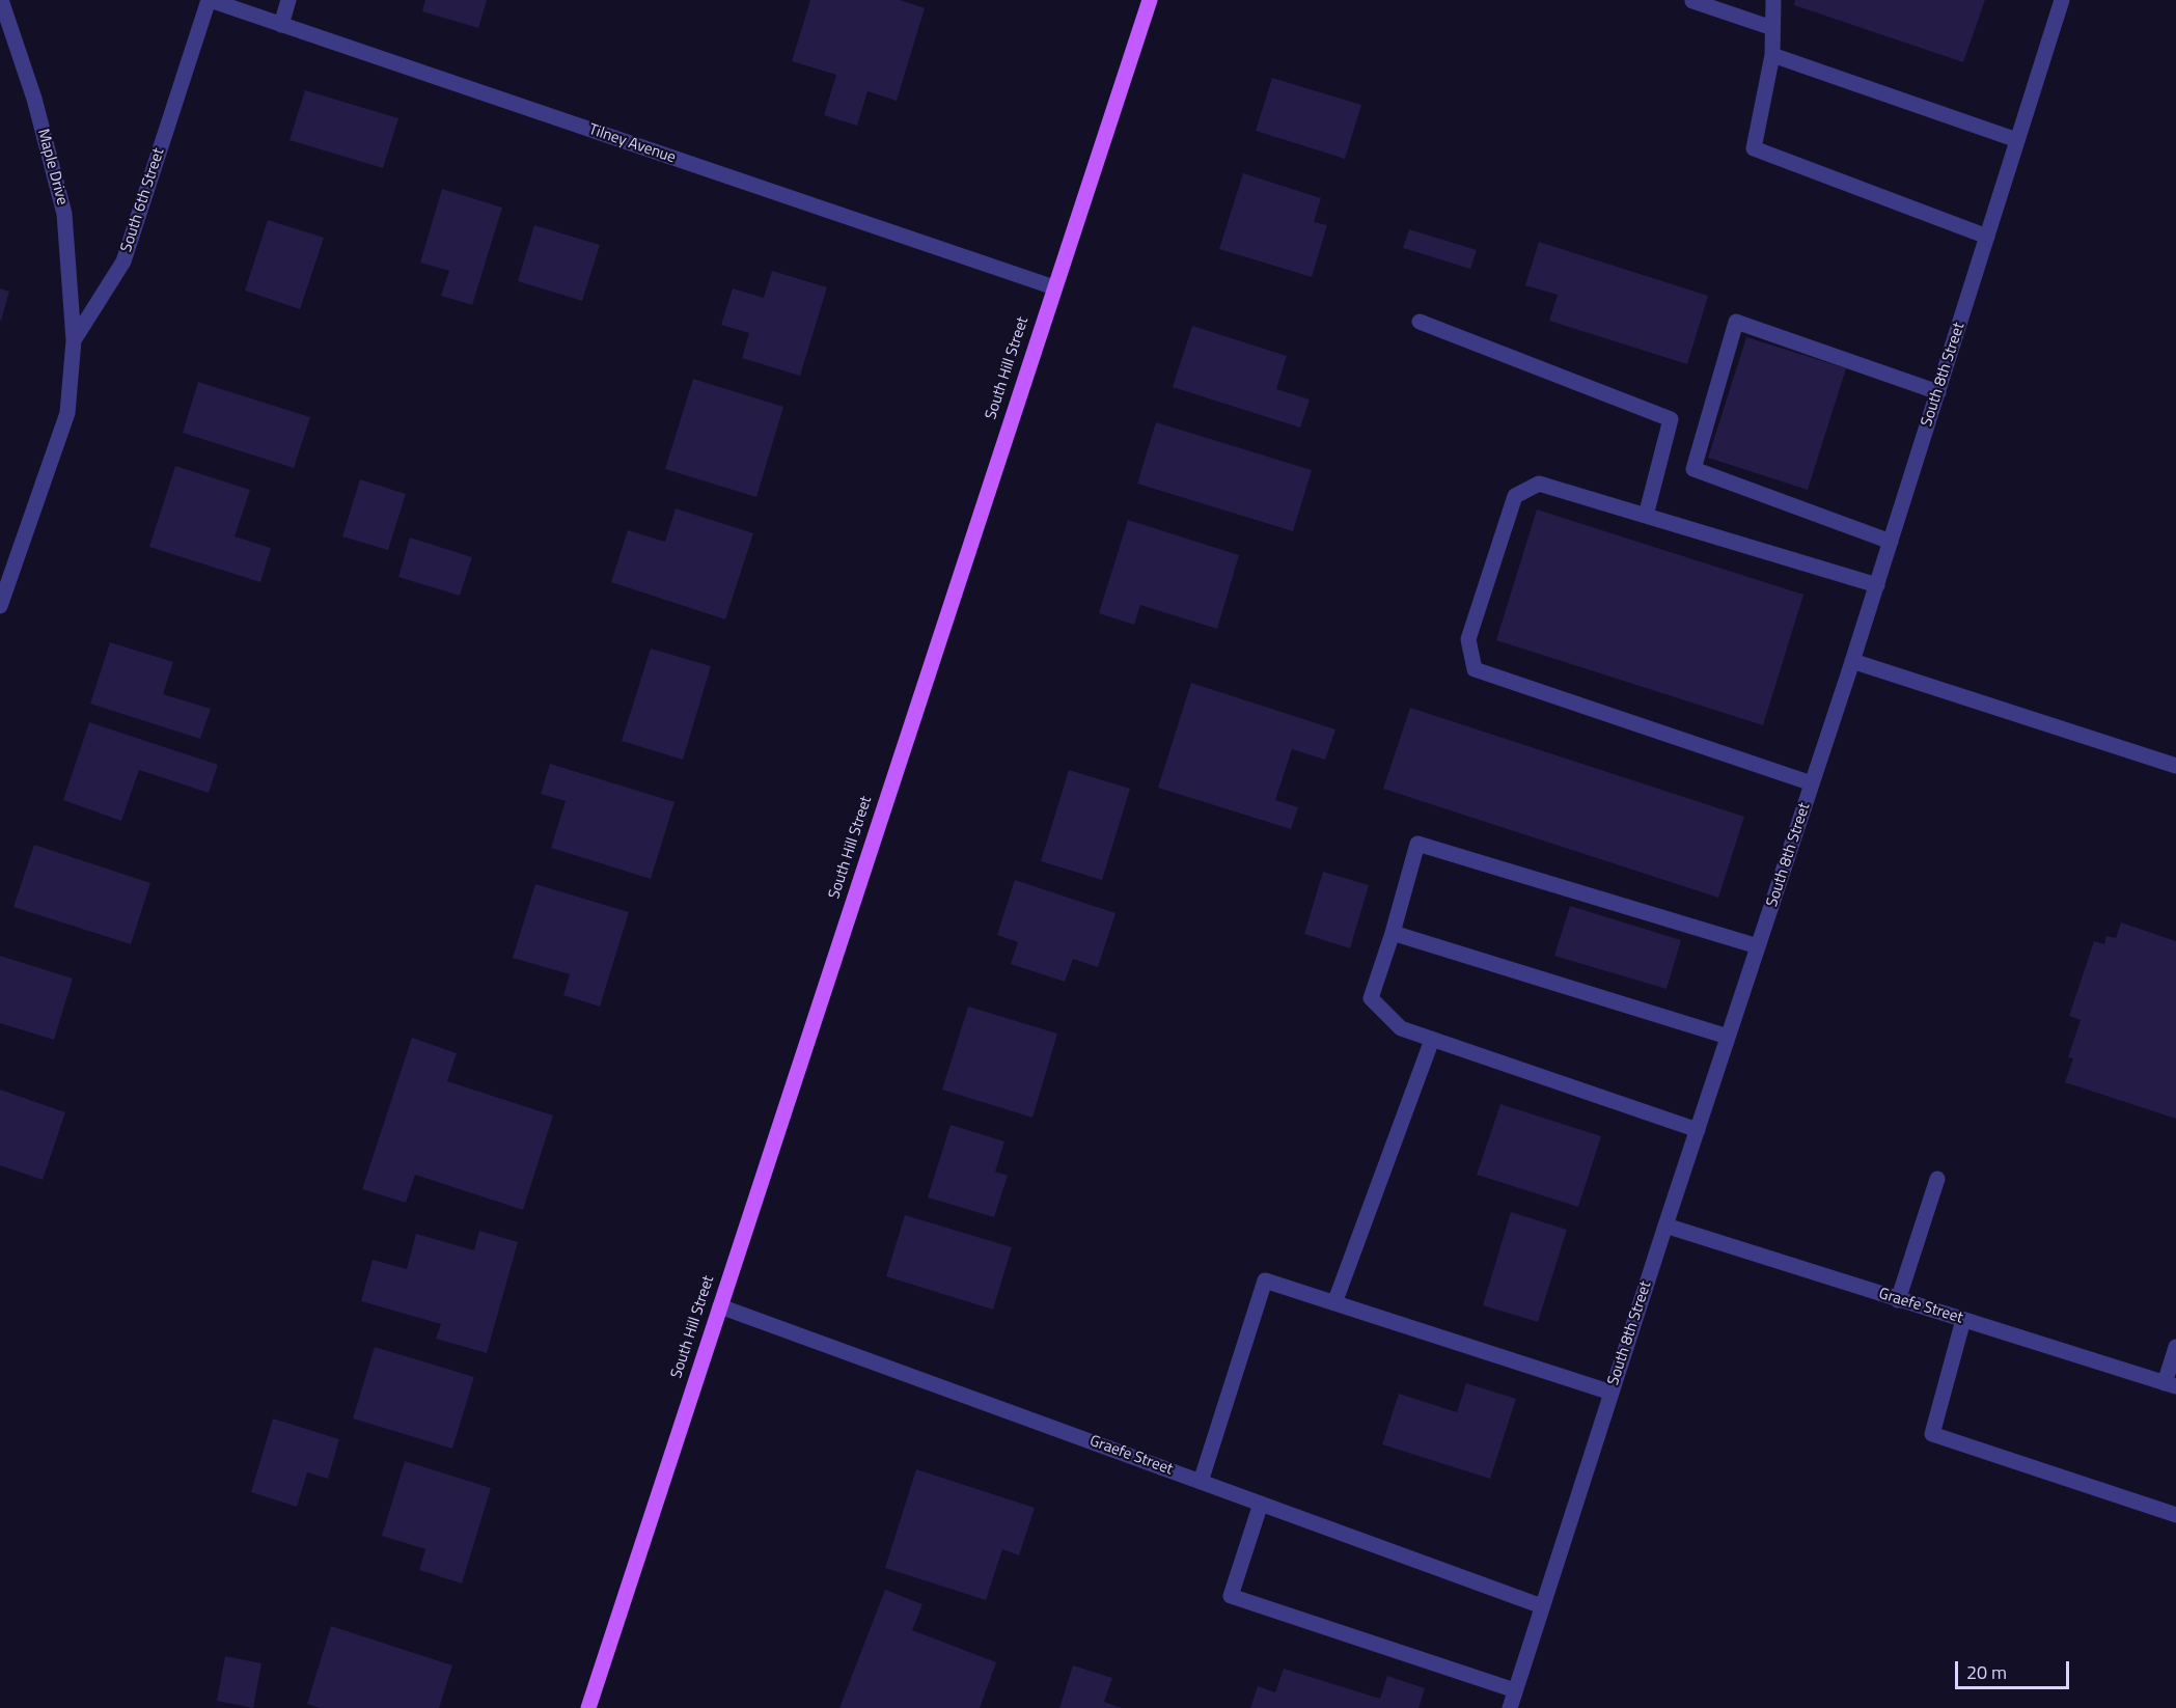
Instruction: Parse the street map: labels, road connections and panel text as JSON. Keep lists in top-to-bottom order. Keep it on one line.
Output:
{"streets":{"main road":["South Hill Street"],"street":["Tilney Avenue","Maple Drive","South 6th Street","South 8th Street","Graefe Street"]},"crossings":[["Tilney Avenue","South 6th Street"],["Tilney Avenue","South Hill Street"],["Maple Drive","South 6th Street"],["South Hill Street","Graefe Street"],["South 8th Street","Graefe Street"]],"scale_bar":"20 m"}
